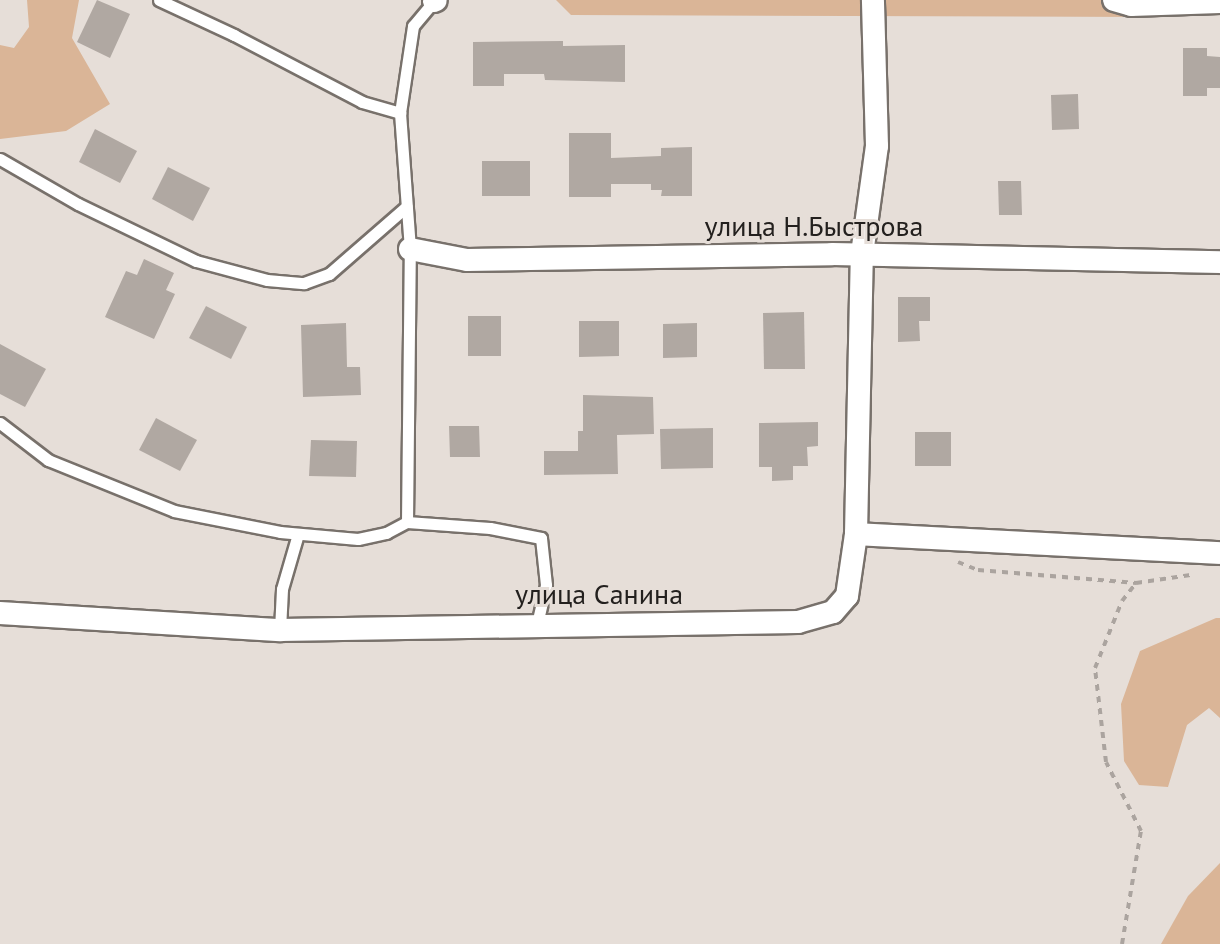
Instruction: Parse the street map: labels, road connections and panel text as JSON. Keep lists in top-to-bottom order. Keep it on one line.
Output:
{"streets":{"street":["улица Н.Быстрова","улица Санина"]},"crossings":[["улица Н.Быстрова","улица Санина"]]}
